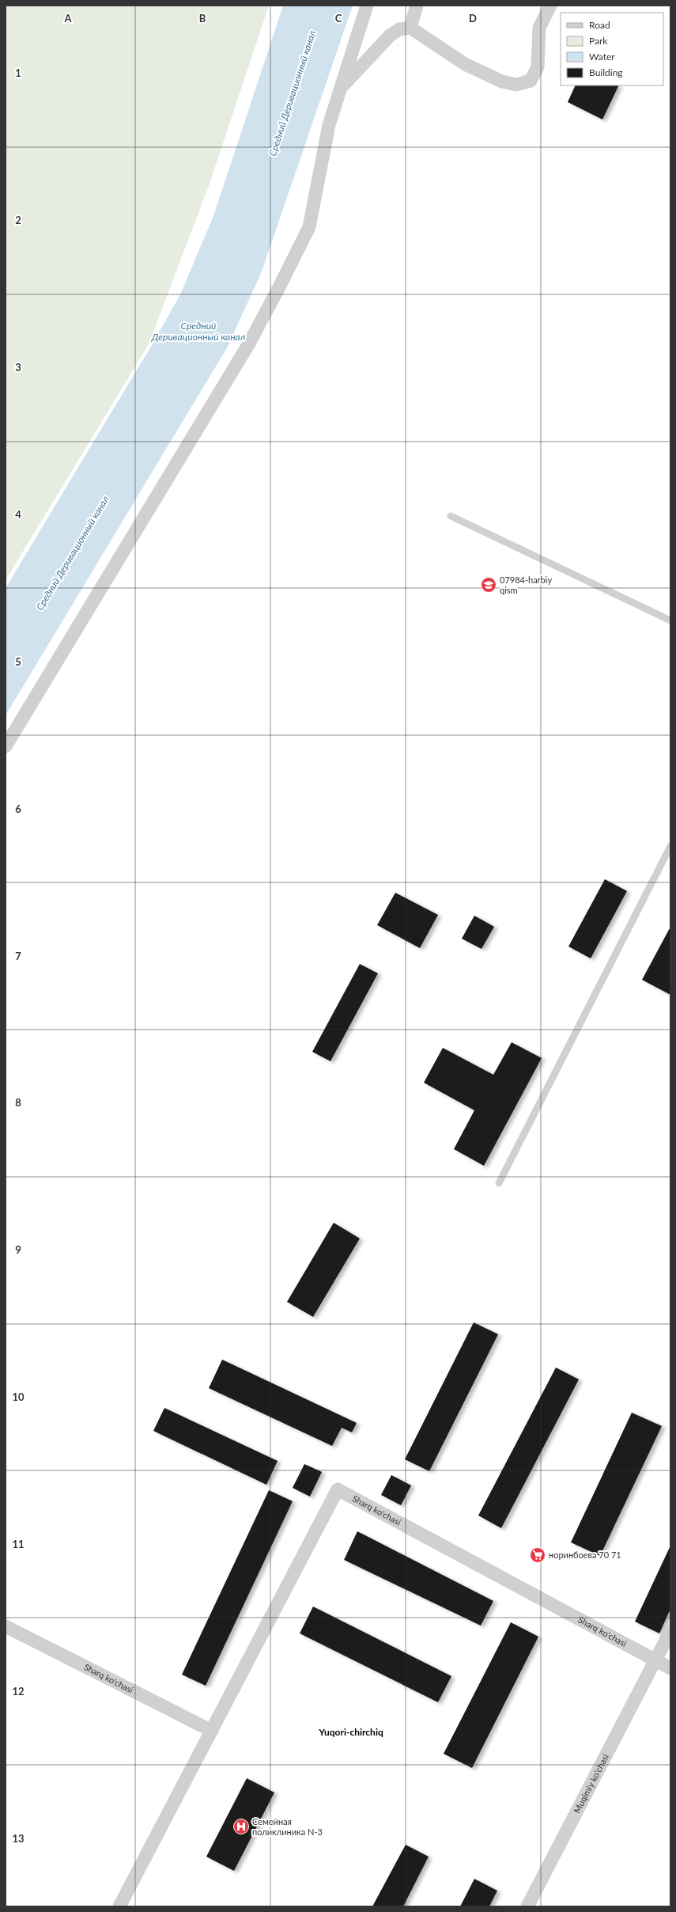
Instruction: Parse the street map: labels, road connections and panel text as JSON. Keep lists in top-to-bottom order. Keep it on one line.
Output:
{"streets":{"street":["Sharq ko'chasi","Muqimiy ko‘chasi"]},"crossings":[["Sharq ko'chasi","Muqimiy ko‘chasi"]],"districts":["Yuqori-chirchiq"],"water":["Средний Деривационный канал"],"places":{"school or university":["07984-harbiy qism"],"supermarket":["норинбоева 70 71"],"hospital":["Семейная поликлиника N-3"]},"legend":["Road","Park","Water","Building"],"grid":{"columns":["A","B","C","D"],"rows":["1","2","3","4","5","6","7","8","9","10","11","12","13"]}}
